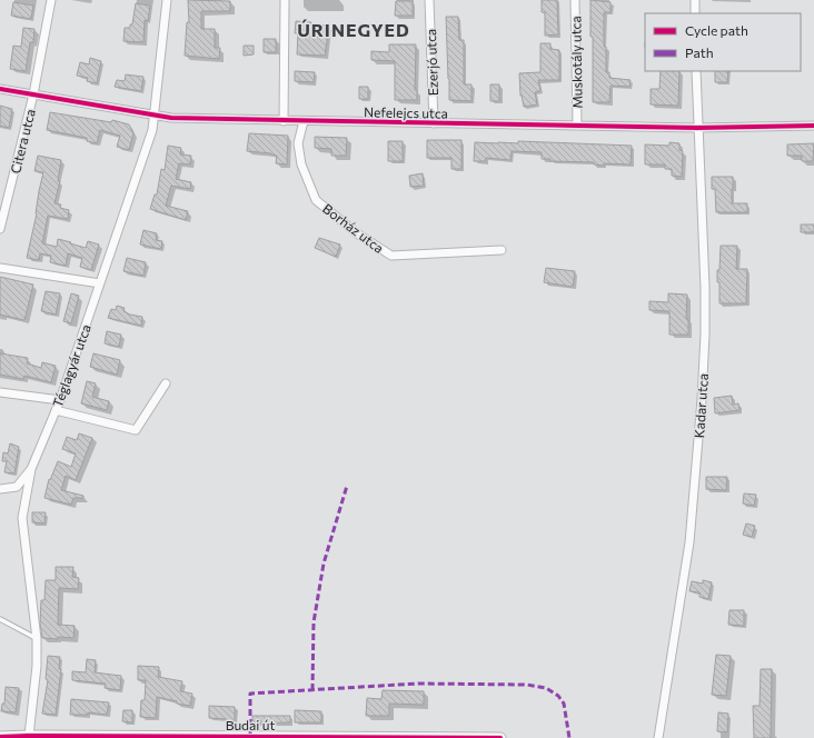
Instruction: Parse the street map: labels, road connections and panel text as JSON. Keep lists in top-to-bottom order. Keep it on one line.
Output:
{"streets":{"street":["Ezerjó utca","Muskotály utca","Nefelejcs utca","Citera utca","Borház utca","Téglagyár utca","Kadar utca","Budai út"]},"crossings":[["Ezerjó utca","Nefelejcs utca"],["Muskotály utca","Nefelejcs utca"],["Nefelejcs utca","Citera utca"],["Nefelejcs utca","Borház utca"],["Nefelejcs utca","Téglagyár utca"],["Nefelejcs utca","Kadar utca"],["Téglagyár utca","Budai út"]],"districts":["ÚRINEGYED"],"legend":["Cycle path","Path"]}
